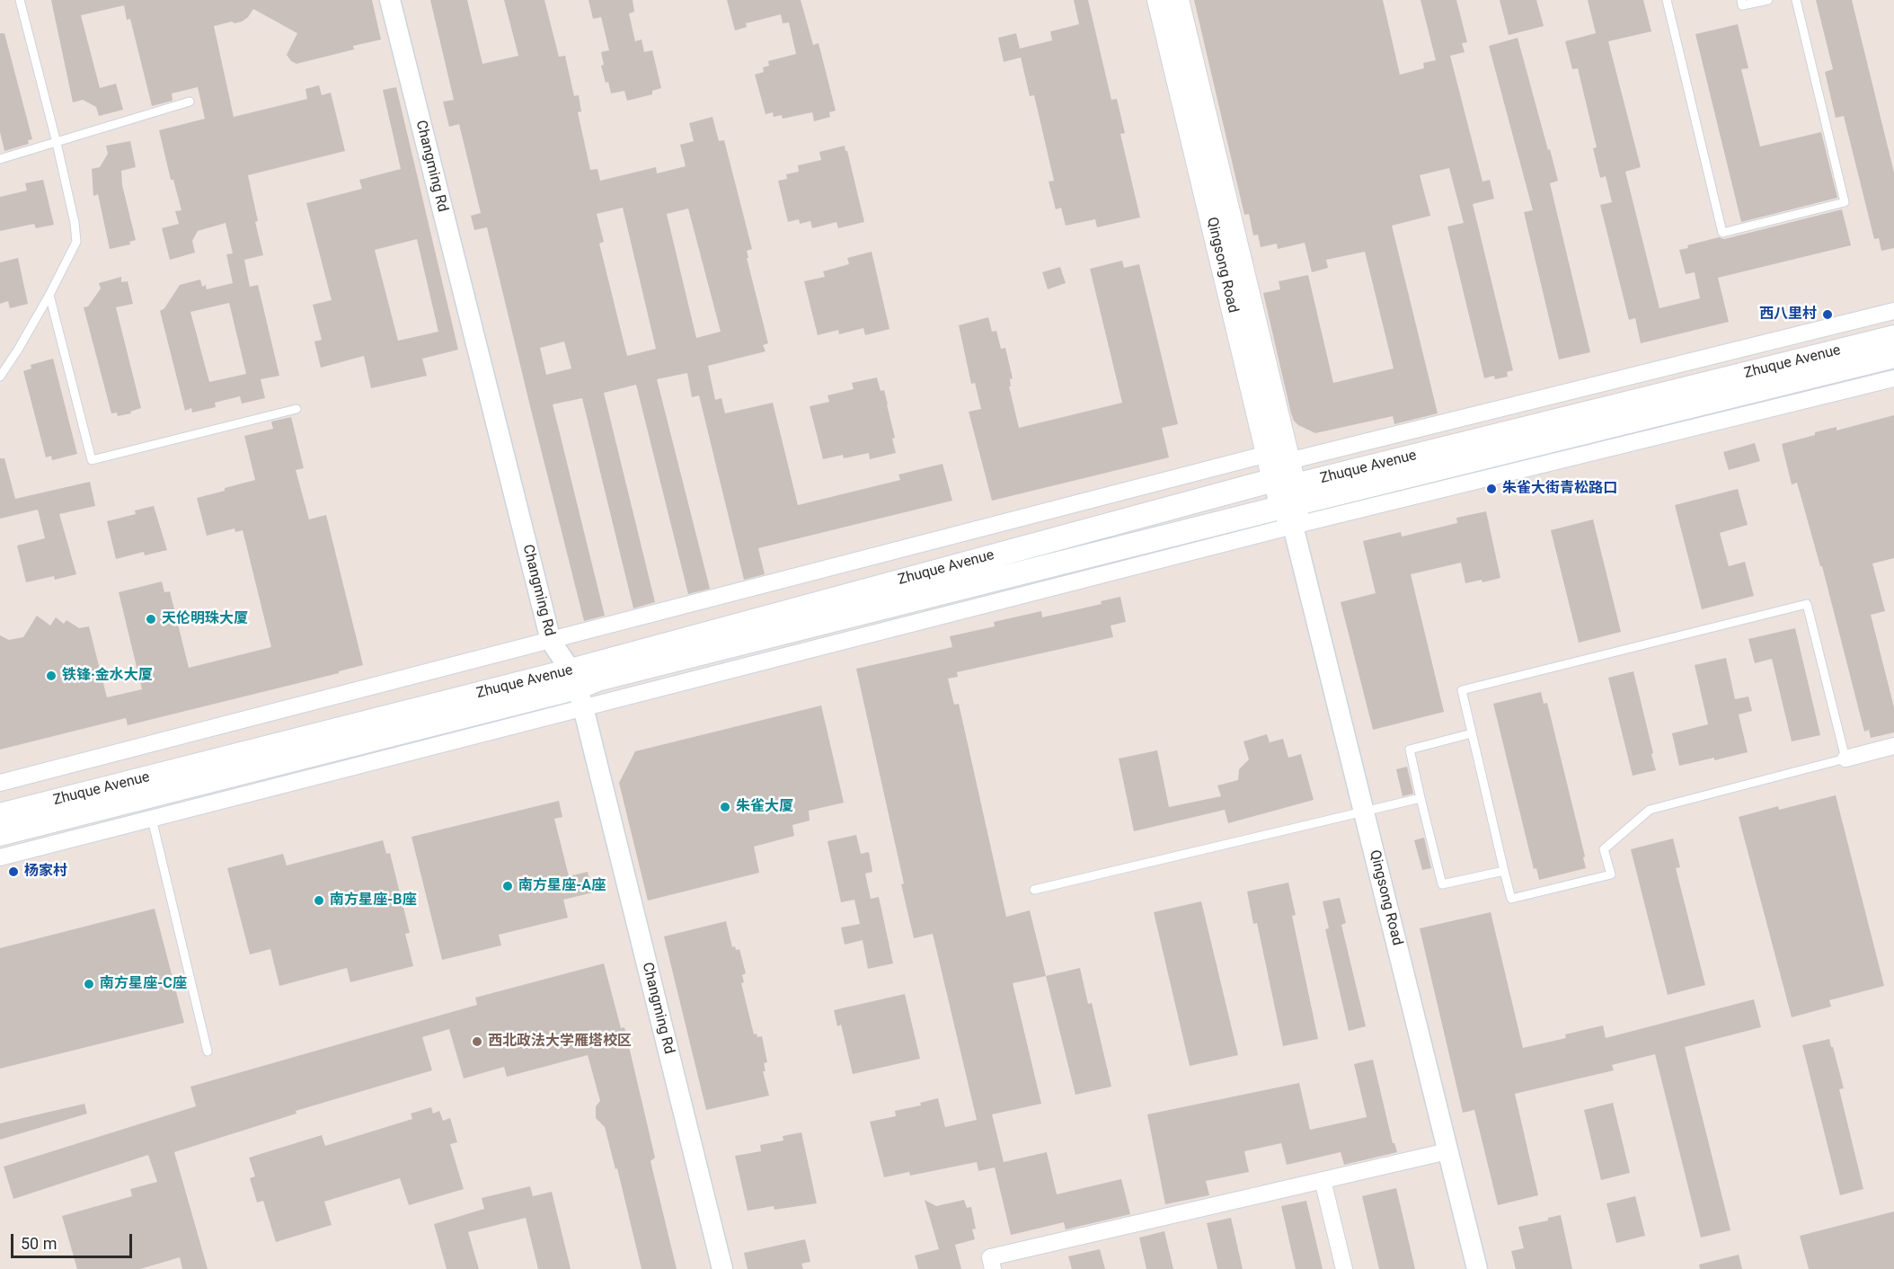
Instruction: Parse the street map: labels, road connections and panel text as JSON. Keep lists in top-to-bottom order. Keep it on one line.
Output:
{"streets":{"main road":["Qingsong Road","Zhuque Avenue"],"street":["Changming Rd"]},"crossings":[["Changming Rd","Zhuque Avenue"],["Qingsong Road","Zhuque Avenue"]],"places":["西八里村","朱雀大街青松路口","天伦明珠大厦","铁锋·金水大厦","朱雀大厦","杨家村","南方星座-A座","南方星座-B座","南方星座-C座","西北政法大学雁塔校区"],"scale_bar":"50 m"}
